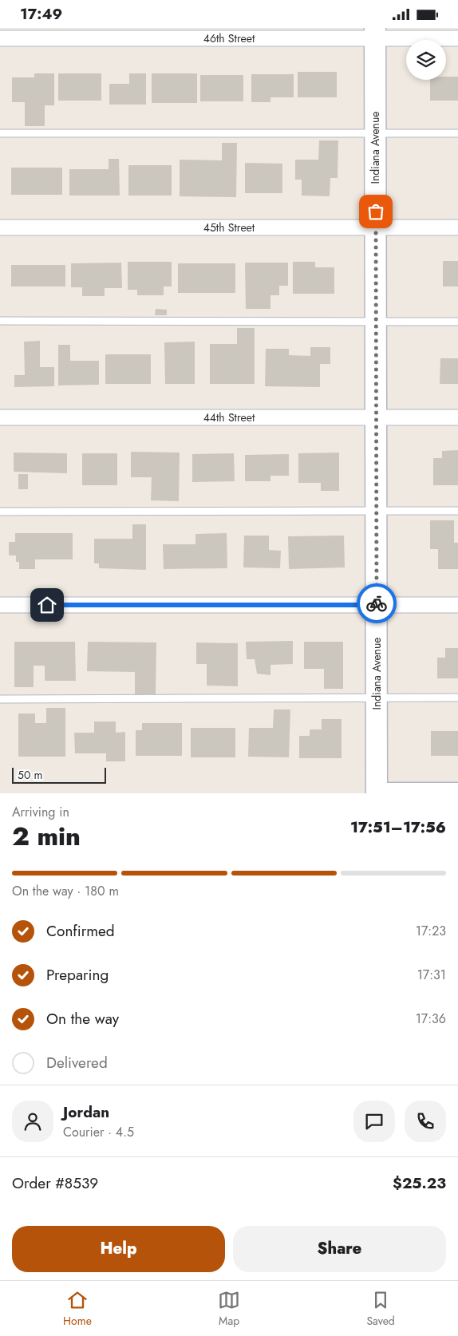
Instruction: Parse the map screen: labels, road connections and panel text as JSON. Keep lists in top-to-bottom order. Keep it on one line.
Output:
{"streets":{"main road":["Indiana Avenue"],"street":["46th Street","45th Street","44th Street"]},"crossings":[["46th Street","Indiana Avenue"],["Indiana Avenue","45th Street"],["Indiana Avenue","44th Street"]],"scale_bar":"50 m","page":{"status":"17:49","scale":"50 m","heading":["2 min","Arriving in","17:51–17:56"],"panel":["Jordan","Courier · 4.5","Order #8539","$25.23"],"bar":"On the way · 180 m","list":[["Confirmed","17:23"],["Preparing","17:31"],["On the way","17:36"],"Delivered"],"buttons":["Help","Share"],"tabs":["Home","Map","Saved"]}}
